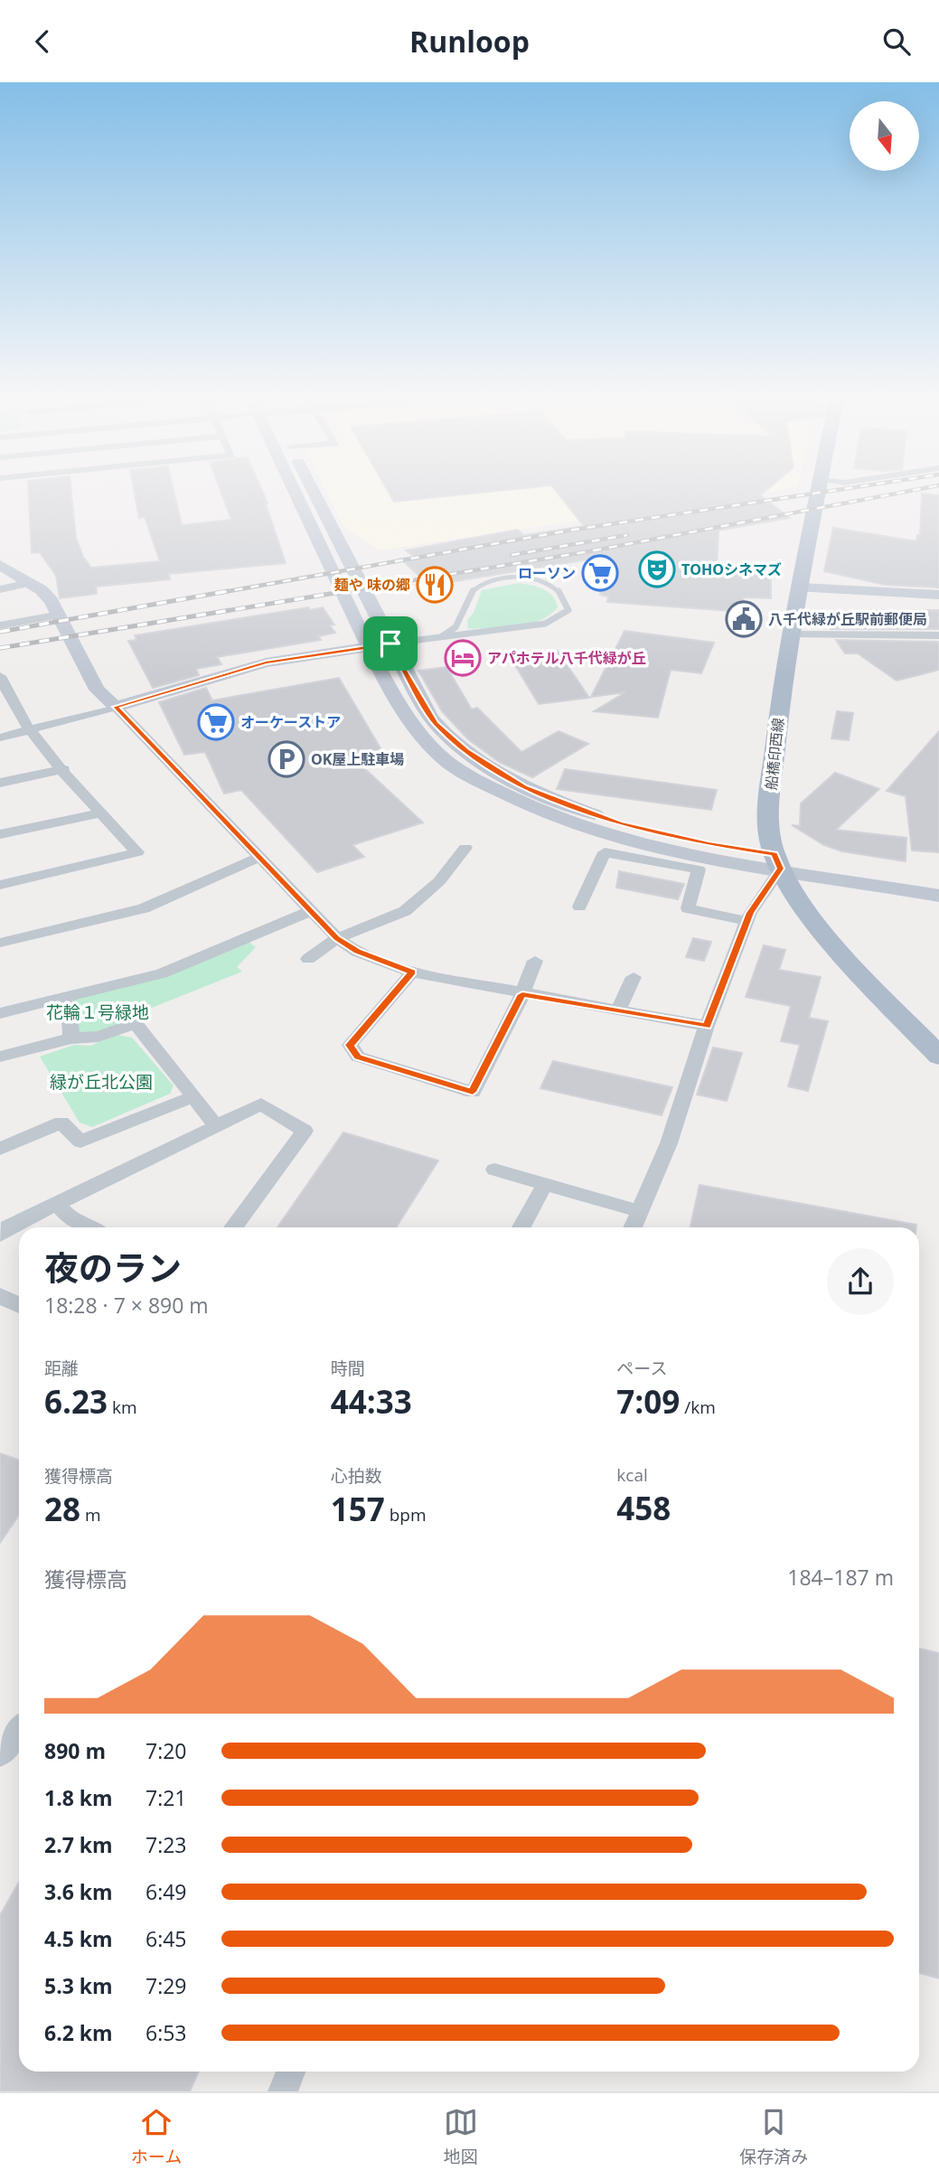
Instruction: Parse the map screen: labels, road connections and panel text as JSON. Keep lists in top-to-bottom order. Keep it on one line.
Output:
{"streets":{"main road":["船橋印西線"]},"parks":["花輪１号緑地","緑が丘北公園"],"places":{"theatre":["TOHOシネマズ"],"supermarket":["ローソン","オーケーストア"],"restaurant":["麺や 味の郷"],"public building":["八千代緑が丘駅前郵便局"],"hotel":["アパホテル八千代緑が丘"],"parking":["OK屋上駐車場"]},"north":"bottom","page":{"header":"Runloop","heading":["夜のラン","18:28 · 7 × 890 m"],"stats":[["距離","6.23 km"],["時間","44:33"],["ペース","7:09 /km"],["獲得標高","28 m"],["心拍数","157 bpm"],["kcal","458"]],"chart":["獲得標高","184–187 m"],"list":[{"name":"890 m","note":"7:20"},{"name":"1.8 km","note":"7:21"},{"name":"2.7 km","note":"7:23"},{"name":"3.6 km","note":"6:49"},{"name":"4.5 km","note":"6:45"},{"name":"5.3 km","note":"7:29"},{"name":"6.2 km","note":"6:53"}],"tabs":["ホーム","地図","保存済み"]}}
